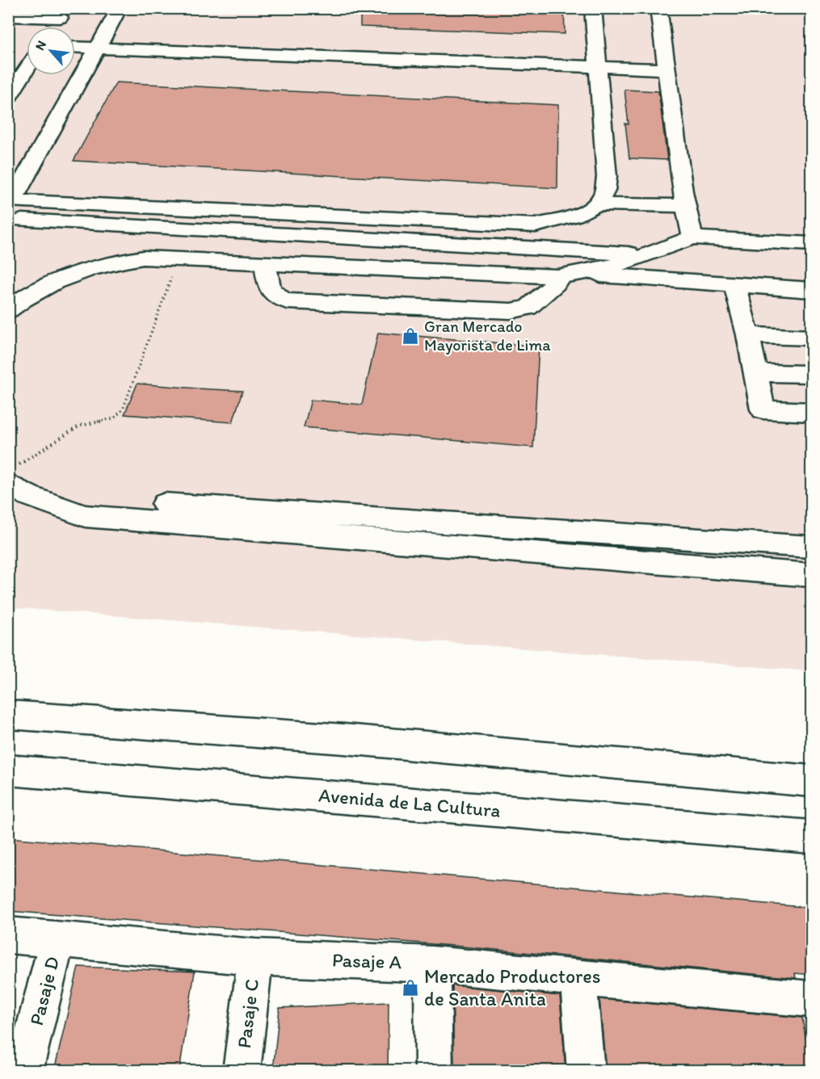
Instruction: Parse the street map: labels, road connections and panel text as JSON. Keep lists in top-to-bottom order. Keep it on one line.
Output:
{"streets":{"main road":["Avenida de La Cultura","Pasaje A","Pasaje D","Pasaje C"]},"crossings":[["Pasaje A","Pasaje D"],["Pasaje A","Pasaje C"]],"places":{"shop":["Gran Mercado Mayorista de Lima","Mercado Productores de Santa Anita"]},"north":"top left"}
